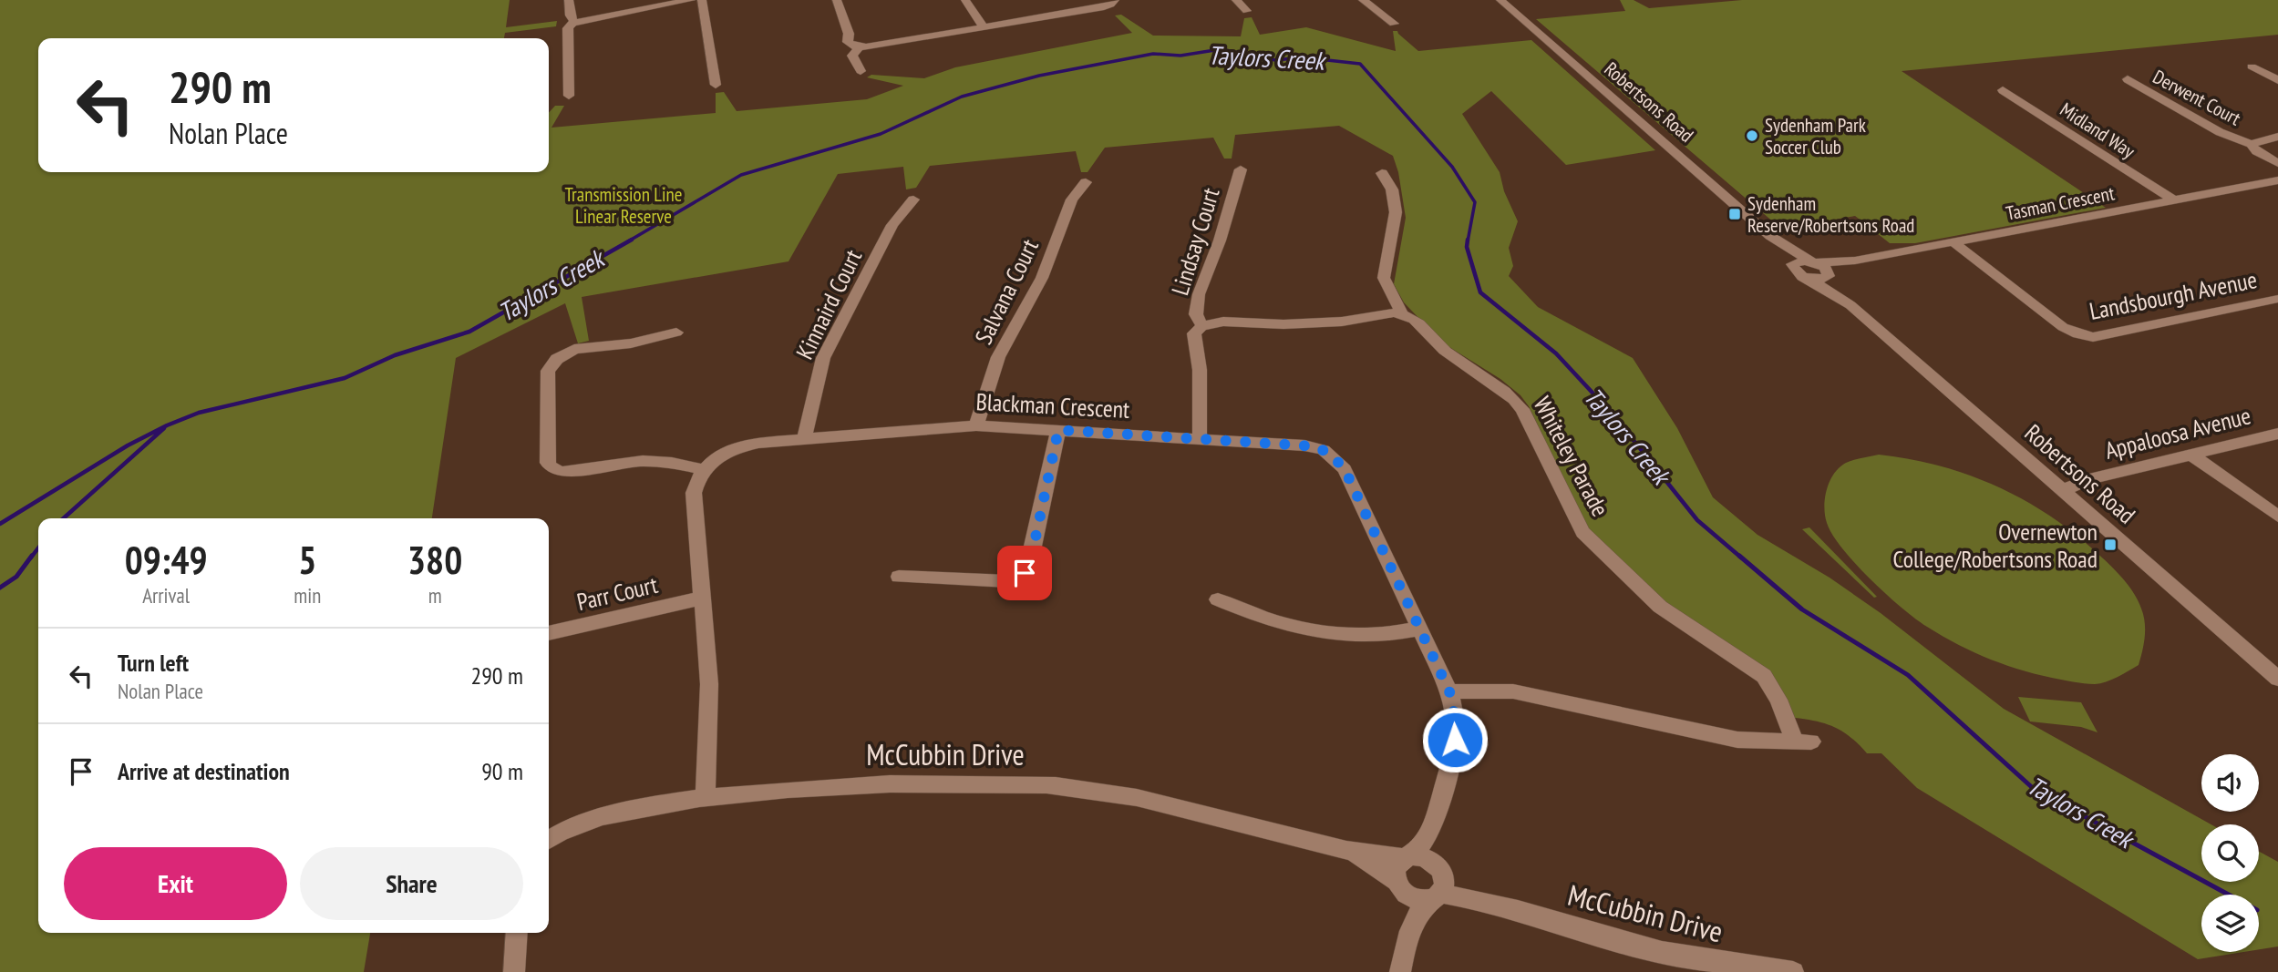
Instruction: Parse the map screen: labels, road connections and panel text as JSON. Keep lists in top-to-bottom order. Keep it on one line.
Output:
{"streets":{"street":["Derwent Court","Robertsons Road","Midland Way","Tasman Crescent","Lindsay Court","Salvana Court","Landsbourgh Avenue","Kinnaird Court","Blackman Crescent","Appaloosa Avenue","Whiteley Parade","Parr Court","McCubbin Drive"]},"crossings":[["Robertsons Road","Tasman Crescent"],["Robertsons Road","Appaloosa Avenue"],["Midland Way","Tasman Crescent"],["Tasman Crescent","Landsbourgh Avenue"],["Salvana Court","Blackman Crescent"],["Kinnaird Court","Blackman Crescent"],["Blackman Crescent","Whiteley Parade"],["Blackman Crescent","McCubbin Drive"]],"water":["Taylors Creek"],"parks":["Transmission Line Linear Reserve"],"places":{"other":["Sydenham Park Soccer Club"],"transit":["Sydenham Reserve/Robertsons Road","Overnewton College/Robertsons Road"]},"page":{"turn":["290 m","Nolan Place"],"eta":["09:49","Arrival","5","min","380","m"],"list":[{"name":"Turn left","note":"Nolan Place","value":"290 m"},{"name":"Arrive at destination","value":"90 m"}],"buttons":["Exit","Share"]}}
